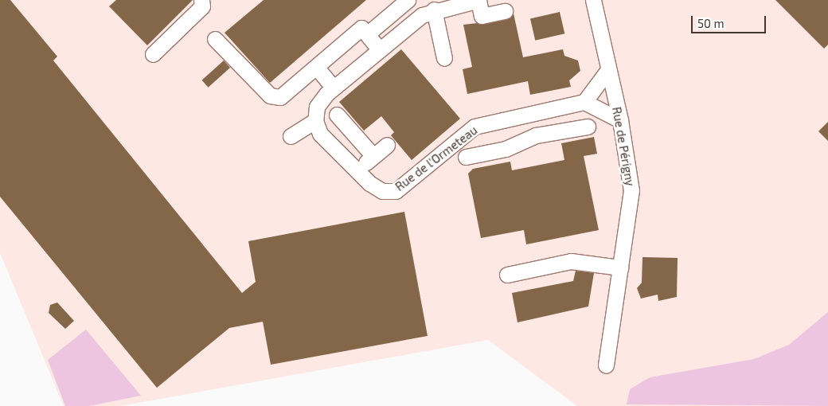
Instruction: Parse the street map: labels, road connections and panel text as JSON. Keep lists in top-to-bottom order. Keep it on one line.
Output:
{"streets":{"street":["Rue de Périgny","Rue de l'Ormeteau"]},"scale_bar":"50 m"}
